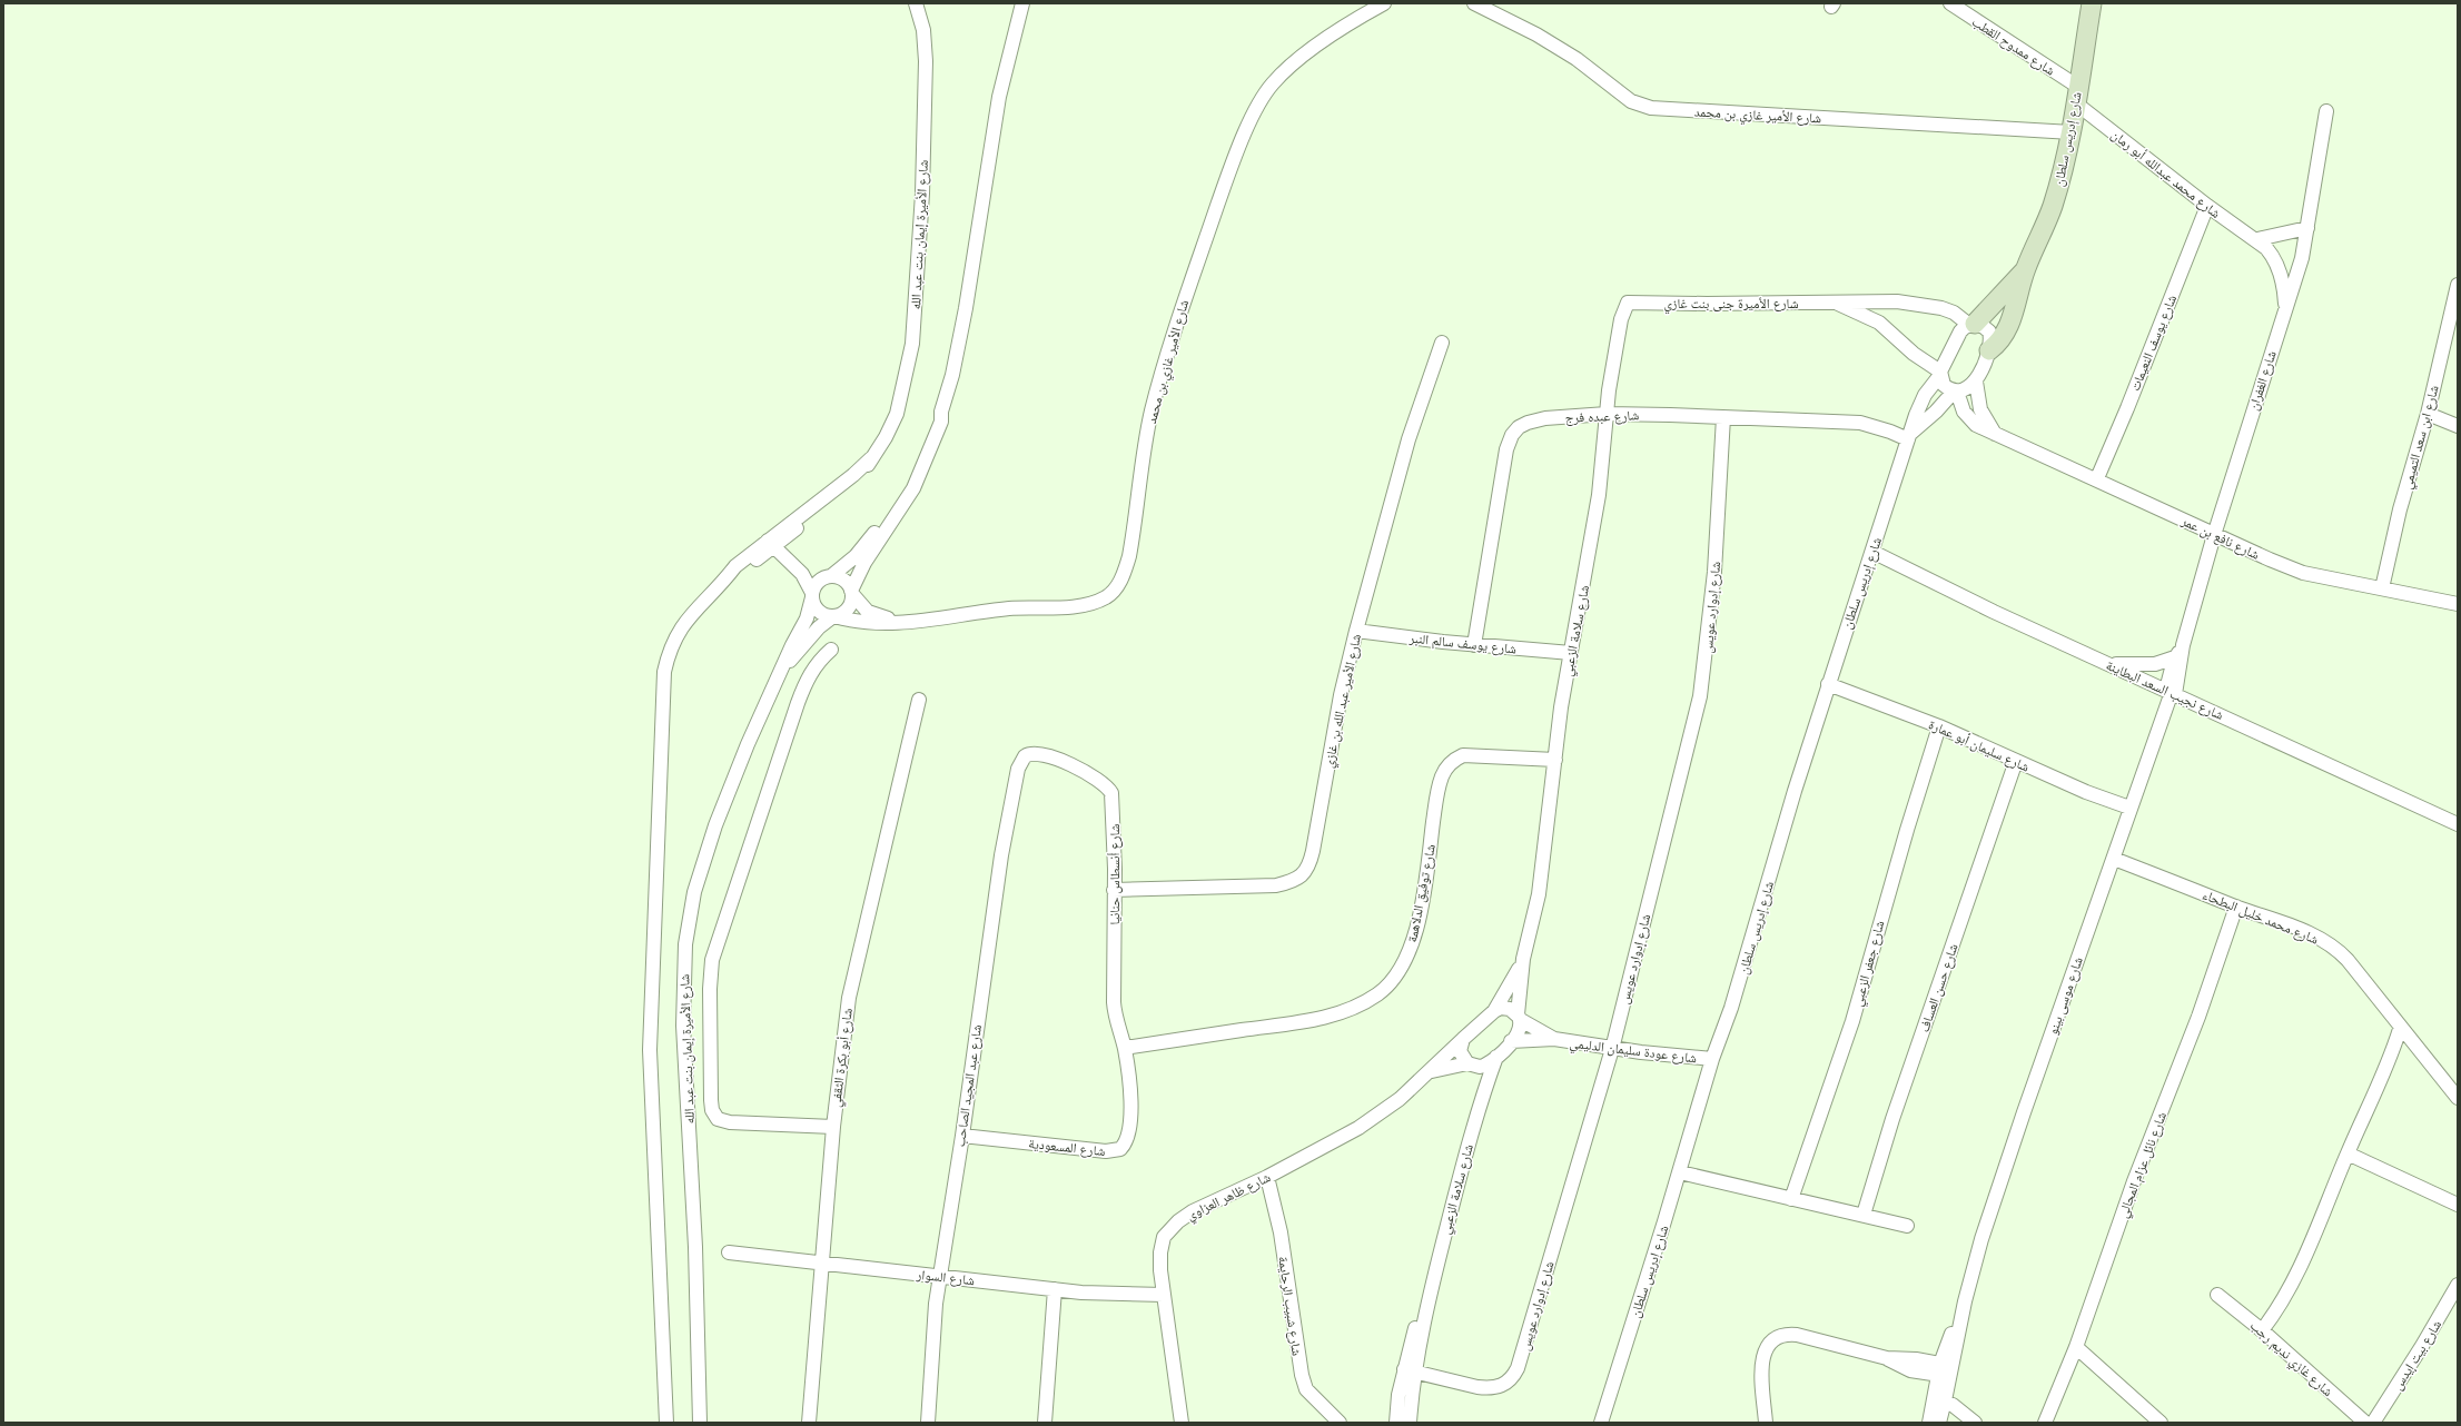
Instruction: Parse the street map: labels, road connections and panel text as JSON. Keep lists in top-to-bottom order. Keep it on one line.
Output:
{"streets":{"street":["شارع ممدوح القطب","شارع الأمير غازي بن محمد","شارع إدريس سلطان","شارع محمد عبدالله أبو رمان","شارع الأميرة إيمان بنت عبد الله","شارع الأميرة جنى بنت غازي","شارع يوسف النعيمات","شارع الغفران","شارع عبده فرج","شارع ابن سعد التميمي","شارع نافع بن عمر","شارع إدوارد عويس","شارع سلامة الزعبي","شارع يوسف سالم النبر","شارع نجيب السعد البطاينة","شارع الأمير عبد الله بن غازي","شارع سليمان أبو عمارة","شارع أنسطاس حنانيا","شارع توفيق الدلاهمة","شارع محمد خليل البطحاء","شارع جعفر الزعبي","شارع حسن العساف","شارع موسى بينو","شارع عودة سليمان الدليمي","شارع أبو بكرة الثقفي","شارع عبد المجيد الصاحب","شارع المسعودية","شارع نائل عزام المجالي","شارع ظاهر العزاوي","شارع السوار","شارع شبيب الرحايمة","شارع بيت إيدس","شارع غازي نديم رجب"]},"crossings":[["شارع ممدوح القطب","شارع إدريس سلطان"],["شارع ممدوح القطب","شارع محمد عبدالله أبو رمان"],["شارع الأمير غازي بن محمد","شارع إدريس سلطان"],["شارع إدريس سلطان","شارع محمد عبدالله أبو رمان"],["شارع إدريس سلطان","شارع الأميرة جنى بنت غازي"],["شارع إدريس سلطان","شارع عبده فرج"],["شارع إدريس سلطان","شارع نجيب السعد البطاينة"],["شارع إدريس سلطان","شارع سليمان أبو عمارة"],["شارع إدريس سلطان","شارع عودة سليمان الدليمي"],["شارع محمد عبدالله أبو رمان","شارع يوسف النعيمات"],["شارع محمد عبدالله أبو رمان","شارع الغفران"],["شارع الأميرة إيمان بنت عبد الله","شارع أبو بكرة الثقفي"],["شارع الأميرة جنى بنت غازي","شارع نافع بن عمر"],["شارع الأميرة جنى بنت غازي","شارع سلامة الزعبي"],["شارع يوسف النعيمات","شارع نافع بن عمر"],["شارع الغفران","شارع نافع بن عمر"],["شارع الغفران","شارع نجيب السعد البطاينة"],["شارع الغفران","شارع موسى بينو"],["شارع عبده فرج","شارع إدوارد عويس"],["شارع عبده فرج","شارع سلامة الزعبي"],["شارع عبده فرج","شارع يوسف سالم النبر"],["شارع ابن سعد التميمي","شارع نافع بن عمر"],["شارع إدوارد عويس","شارع سلامة الزعبي"],["شارع إدوارد عويس","شارع عودة سليمان الدليمي"],["شارع سلامة الزعبي","شارع يوسف سالم النبر"],["شارع سلامة الزعبي","شارع توفيق الدلاهمة"],["شارع سلامة الزعبي","شارع عودة سليمان الدليمي"],["شارع سلامة الزعبي","شارع ظاهر العزاوي"],["شارع يوسف سالم النبر","شارع الأمير عبد الله بن غازي"],["شارع نجيب السعد البطاينة","شارع موسى بينو"],["شارع الأمير عبد الله بن غازي","شارع أنسطاس حنانيا"],["شارع سليمان أبو عمارة","شارع جعفر الزعبي"],["شارع سليمان أبو عمارة","شارع حسن العساف"],["شارع سليمان أبو عمارة","شارع موسى بينو"],["شارع أنسطاس حنانيا","شارع توفيق الدلاهمة"],["شارع أنسطاس حنانيا","شارع عبد المجيد الصاحب"],["شارع أنسطاس حنانيا","شارع المسعودية"],["شارع توفيق الدلاهمة","شارع المسعودية"],["شارع محمد خليل البطحاء","شارع موسى بينو"],["شارع محمد خليل البطحاء","شارع نائل عزام المجالي"],["شارع أبو بكرة الثقفي","شارع السوار"],["شارع عبد المجيد الصاحب","شارع المسعودية"],["شارع عبد المجيد الصاحب","شارع السوار"],["شارع ظاهر العزاوي","شارع السوار"],["شارع ظاهر العزاوي","شارع شبيب الرحايمة"]]}
